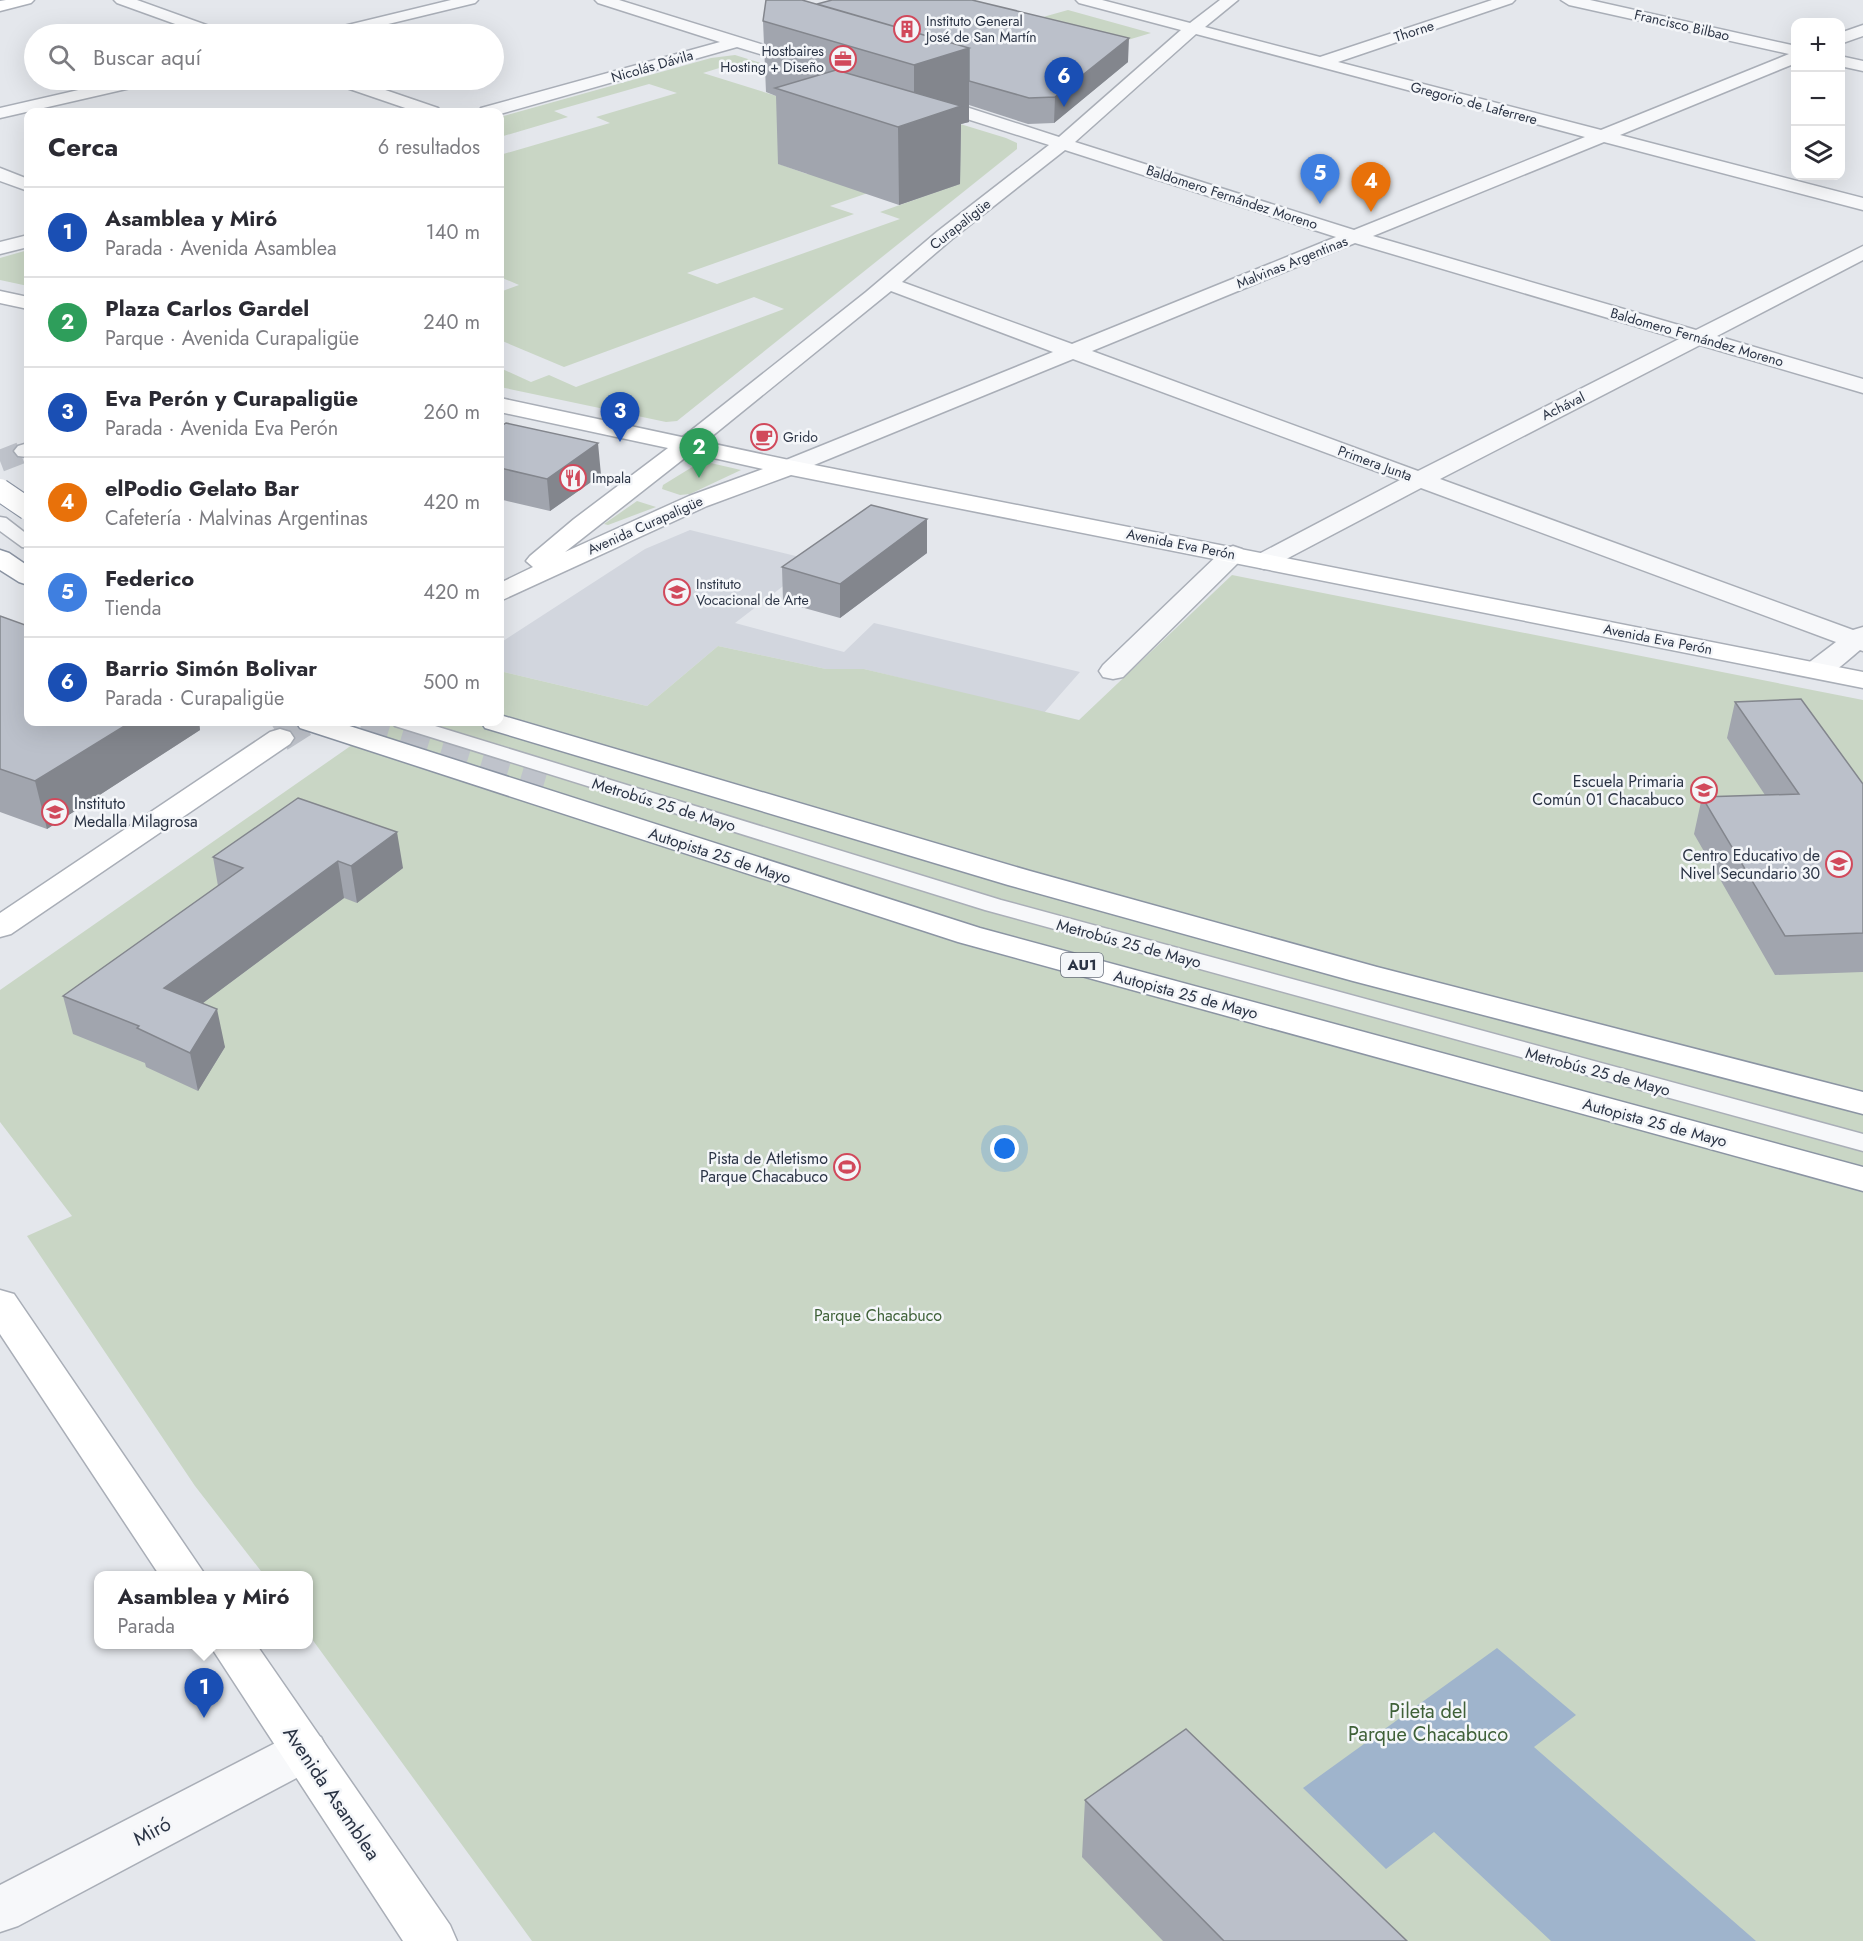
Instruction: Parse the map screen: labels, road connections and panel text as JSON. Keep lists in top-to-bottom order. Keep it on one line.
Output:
{"streets":{"main road":["Avenida Curapaligüe","Avenida Eva Perón","Autopista 25 de Mayo","AU1","Avenida Asamblea"],"street":["Francisco Bilbao","Thorne","Nicolás Dávila","Gregorio de Laferrere","Baldomero Fernández Moreno","Curapaligüe","Malvinas Argentinas","Achával","Primera Junta","Miró"],"lane":["Metrobús 25 de Mayo"]},"crossings":[["Thorne","Gregorio de Laferrere"],["Gregorio de Laferrere","Curapaligüe"],["Gregorio de Laferrere","Malvinas Argentinas"],["Baldomero Fernández Moreno","Curapaligüe"],["Baldomero Fernández Moreno","Malvinas Argentinas"],["Baldomero Fernández Moreno","Achával"],["Curapaligüe","Primera Junta"],["Curapaligüe","Avenida Curapaligüe"],["Curapaligüe","Avenida Eva Perón"],["Malvinas Argentinas","Primera Junta"],["Malvinas Argentinas","Avenida Curapaligüe"],["Malvinas Argentinas","Avenida Eva Perón"],["Achával","Primera Junta"],["Achával","Avenida Eva Perón"],["Avenida Curapaligüe","Avenida Eva Perón"],["Avenida Asamblea","Miró"]],"parks":["Parque Chacabuco","Pileta del Parque Chacabuco"],"places":{"building":["Instituto General José de San Martín"],"office":["Hostbaires Hosting + Diseño"],"cafe":["Grido"],"restaurant":["Impala"],"school or university":["Instituto Vocacional de Arte","Escuela Primaria Común 01 Chacabuco","Instituto Medalla Milagrosa","Centro Educativo de Nivel Secundario 30"],"sports":["Pista de Atletismo Parque Chacabuco"]},"page":{"map_buttons":["+","−"],"search":"Buscar aquí","pins":["6","5","4","3","2","1"],"heading":["Cerca","6 resultados"],"list":[{"mark":"1","name":"Asamblea y Miró","note":"Parada · Avenida Asamblea","value":"140 m"},{"mark":"2","name":"Plaza Carlos Gardel","note":"Parque · Avenida Curapaligüe","value":"240 m"},{"mark":"3","name":"Eva Perón y Curapaligüe","note":"Parada · Avenida Eva Perón","value":"260 m"},{"mark":"4","name":"elPodio Gelato Bar","note":"Cafetería · Malvinas Argentinas","value":"420 m"},{"mark":"5","name":"Federico","note":"Tienda","value":"420 m"},{"mark":"6","name":"Barrio Simón Bolivar","note":"Parada · Curapaligüe","value":"500 m"}],"popup":["Asamblea y Miró","Parada"]}}
